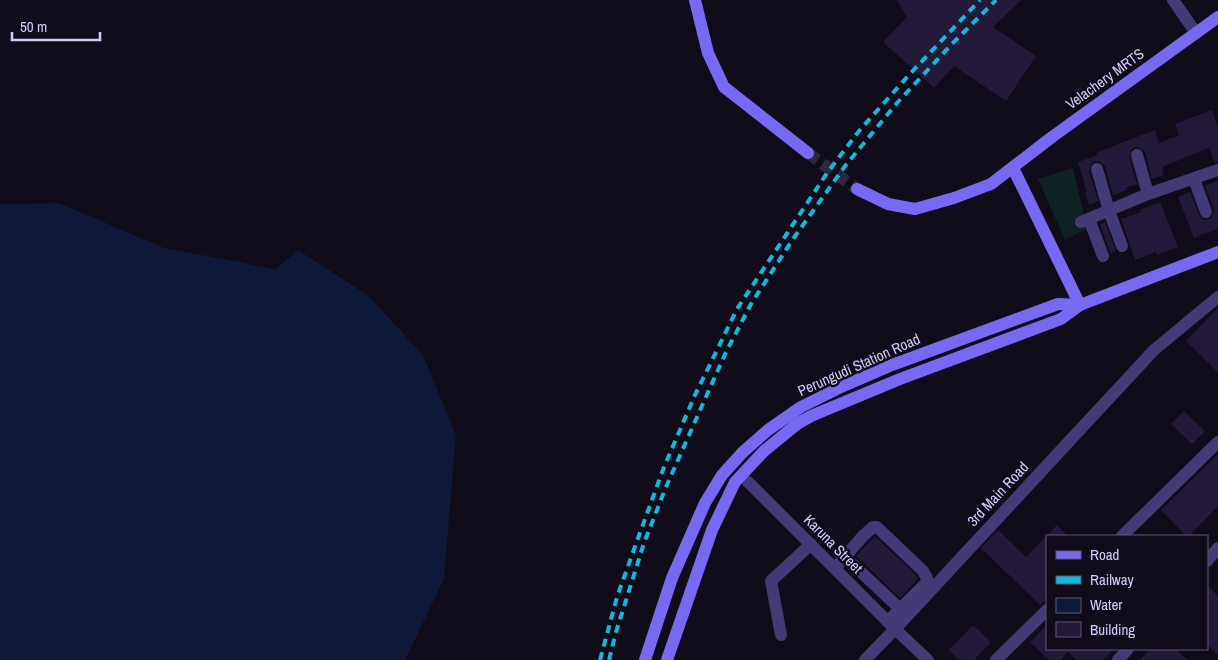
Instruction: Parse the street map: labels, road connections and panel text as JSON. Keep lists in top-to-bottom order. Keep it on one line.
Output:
{"streets":{"street":["Velachery MRTS","Perungudi Station Road","3rd Main Road","Karuna Street"]},"crossings":[["3rd Main Road","Karuna Street"]],"legend":["Road","Railway","Water","Building"],"scale_bar":"50 m"}
